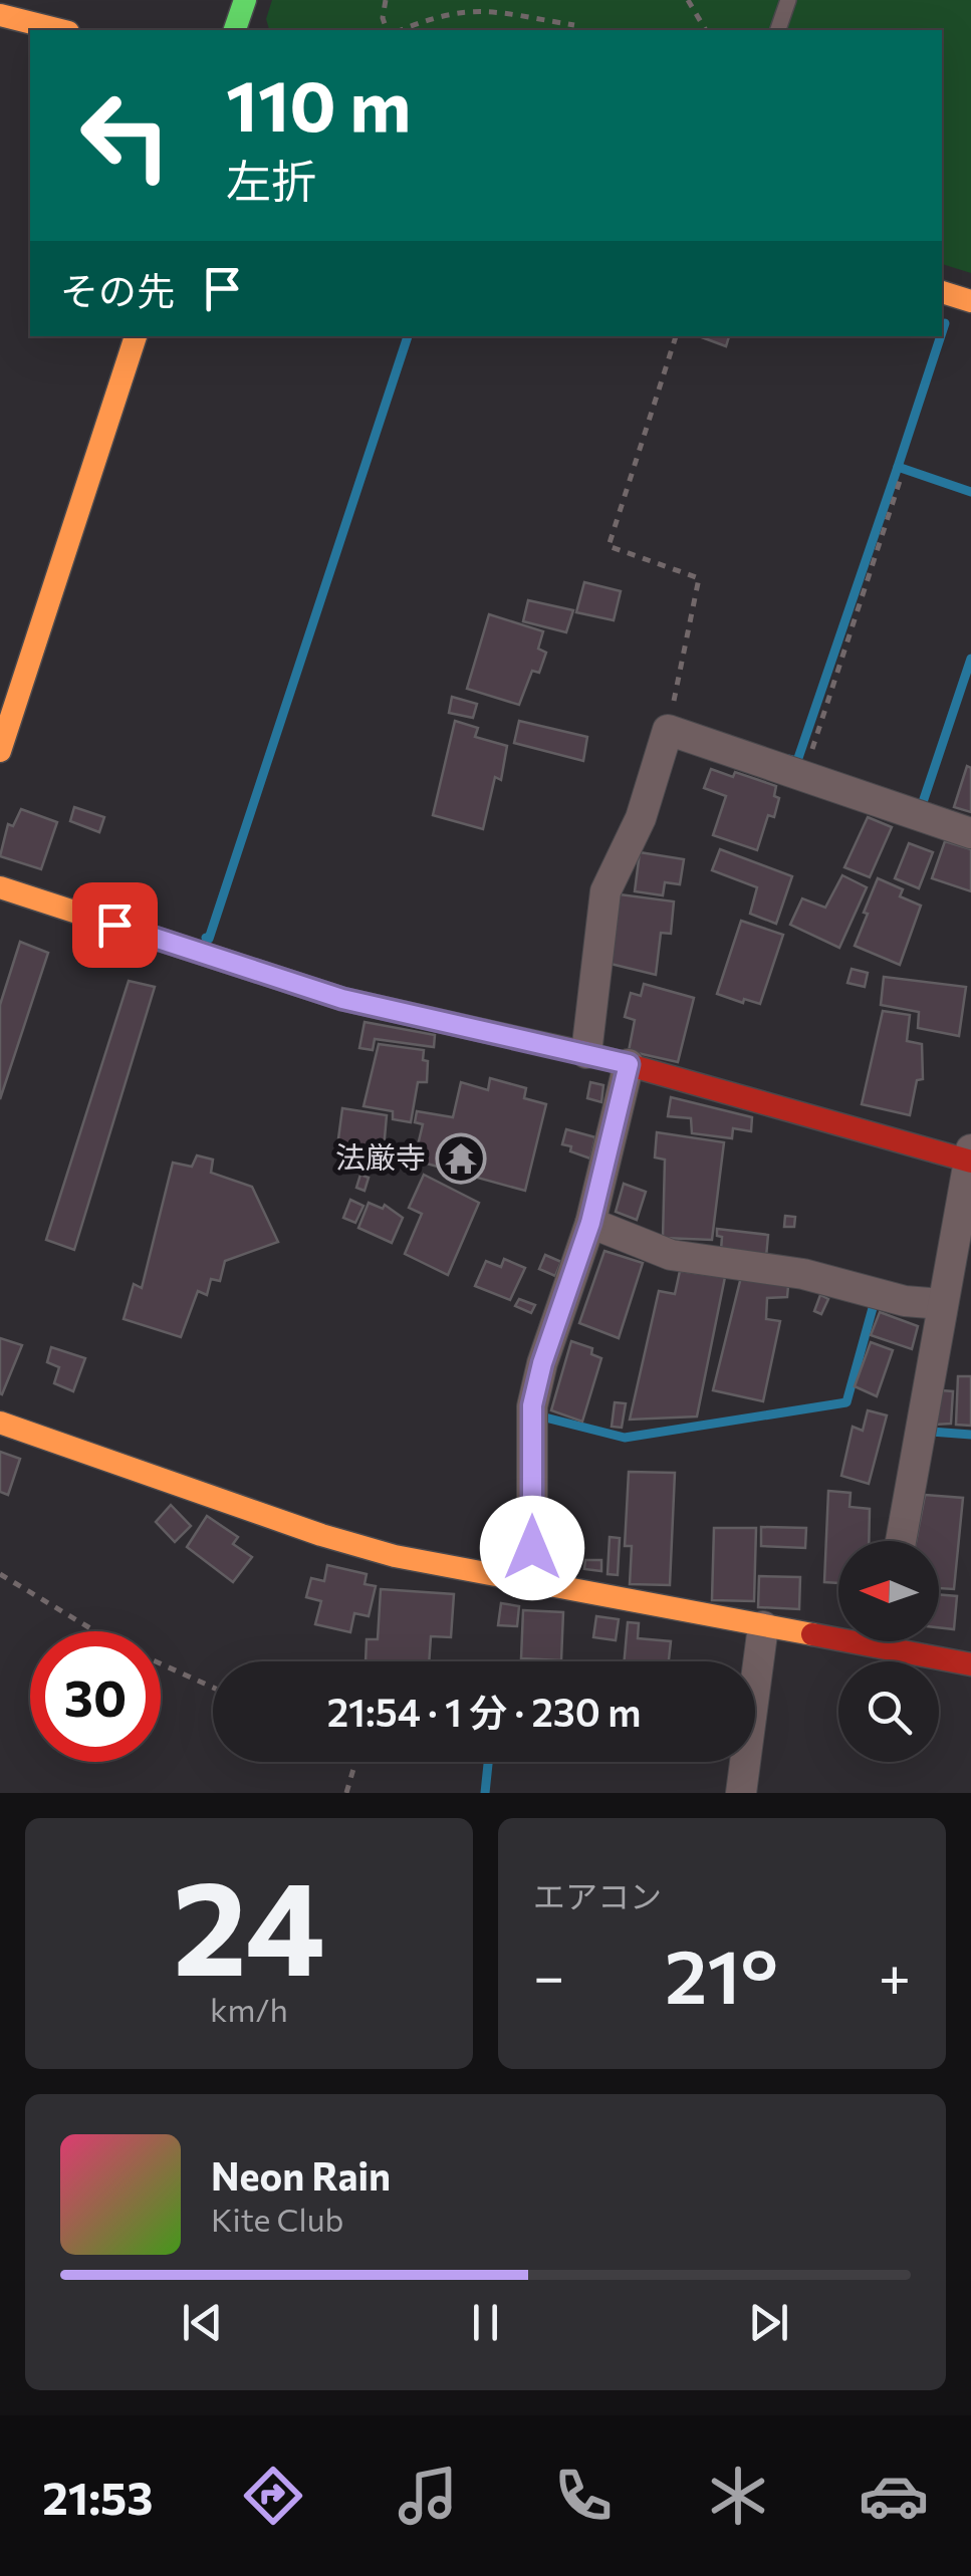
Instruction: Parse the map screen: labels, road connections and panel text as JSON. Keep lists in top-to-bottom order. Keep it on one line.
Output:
{"places":{"temple":["法厳寺"]},"north":"left","page":{"turn":["110 m","左折"],"then":"その先","limit":"30","trip":"21:54 · 1 分 · 230 m","tile":[["24","km/h"],"エアコン"],"heat":["−","21°","+"],"song":["Neon Rain","Kite Club"],"tabs":"21:53"}}
